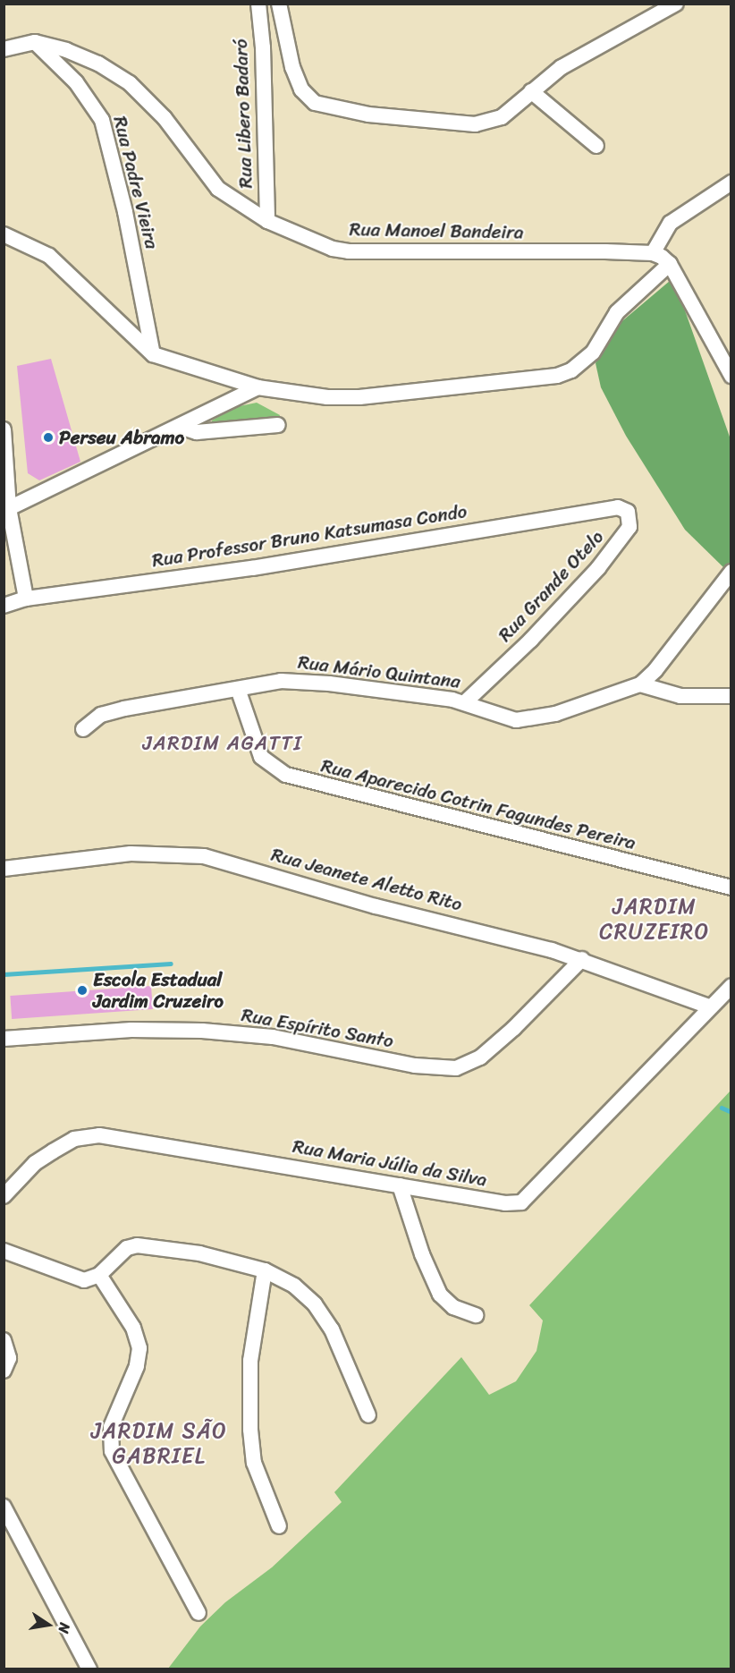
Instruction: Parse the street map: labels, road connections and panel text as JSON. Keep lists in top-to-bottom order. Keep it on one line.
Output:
{"streets":{"street":["Rua Libero Badaró","Rua Padre Vieira","Rua Manoel Bandeira","Rua Professor Bruno Katsumasa Condo","Rua Grande Otelo","Rua Mário Quintana","Rua Aparecido Cotrin Fagundes Pereira","Rua Jeanete Aletto Rito","Rua Espírito Santo","Rua Maria Júlia da Silva"]},"crossings":[["Rua Libero Badaró","Rua Manoel Bandeira"],["Rua Padre Vieira","Rua Manoel Bandeira"],["Rua Professor Bruno Katsumasa Condo","Rua Grande Otelo"],["Rua Grande Otelo","Rua Mário Quintana"],["Rua Mário Quintana","Rua Aparecido Cotrin Fagundes Pereira"],["Rua Jeanete Aletto Rito","Rua Espírito Santo"],["Rua Jeanete Aletto Rito","Rua Maria Júlia da Silva"]],"districts":["JARDIM AGATTI","JARDIM CRUZEIRO","JARDIM SÃO GABRIEL"],"places":["Perseu Abramo","Escola Estadual Jardim Cruzeiro"],"north":"right"}
